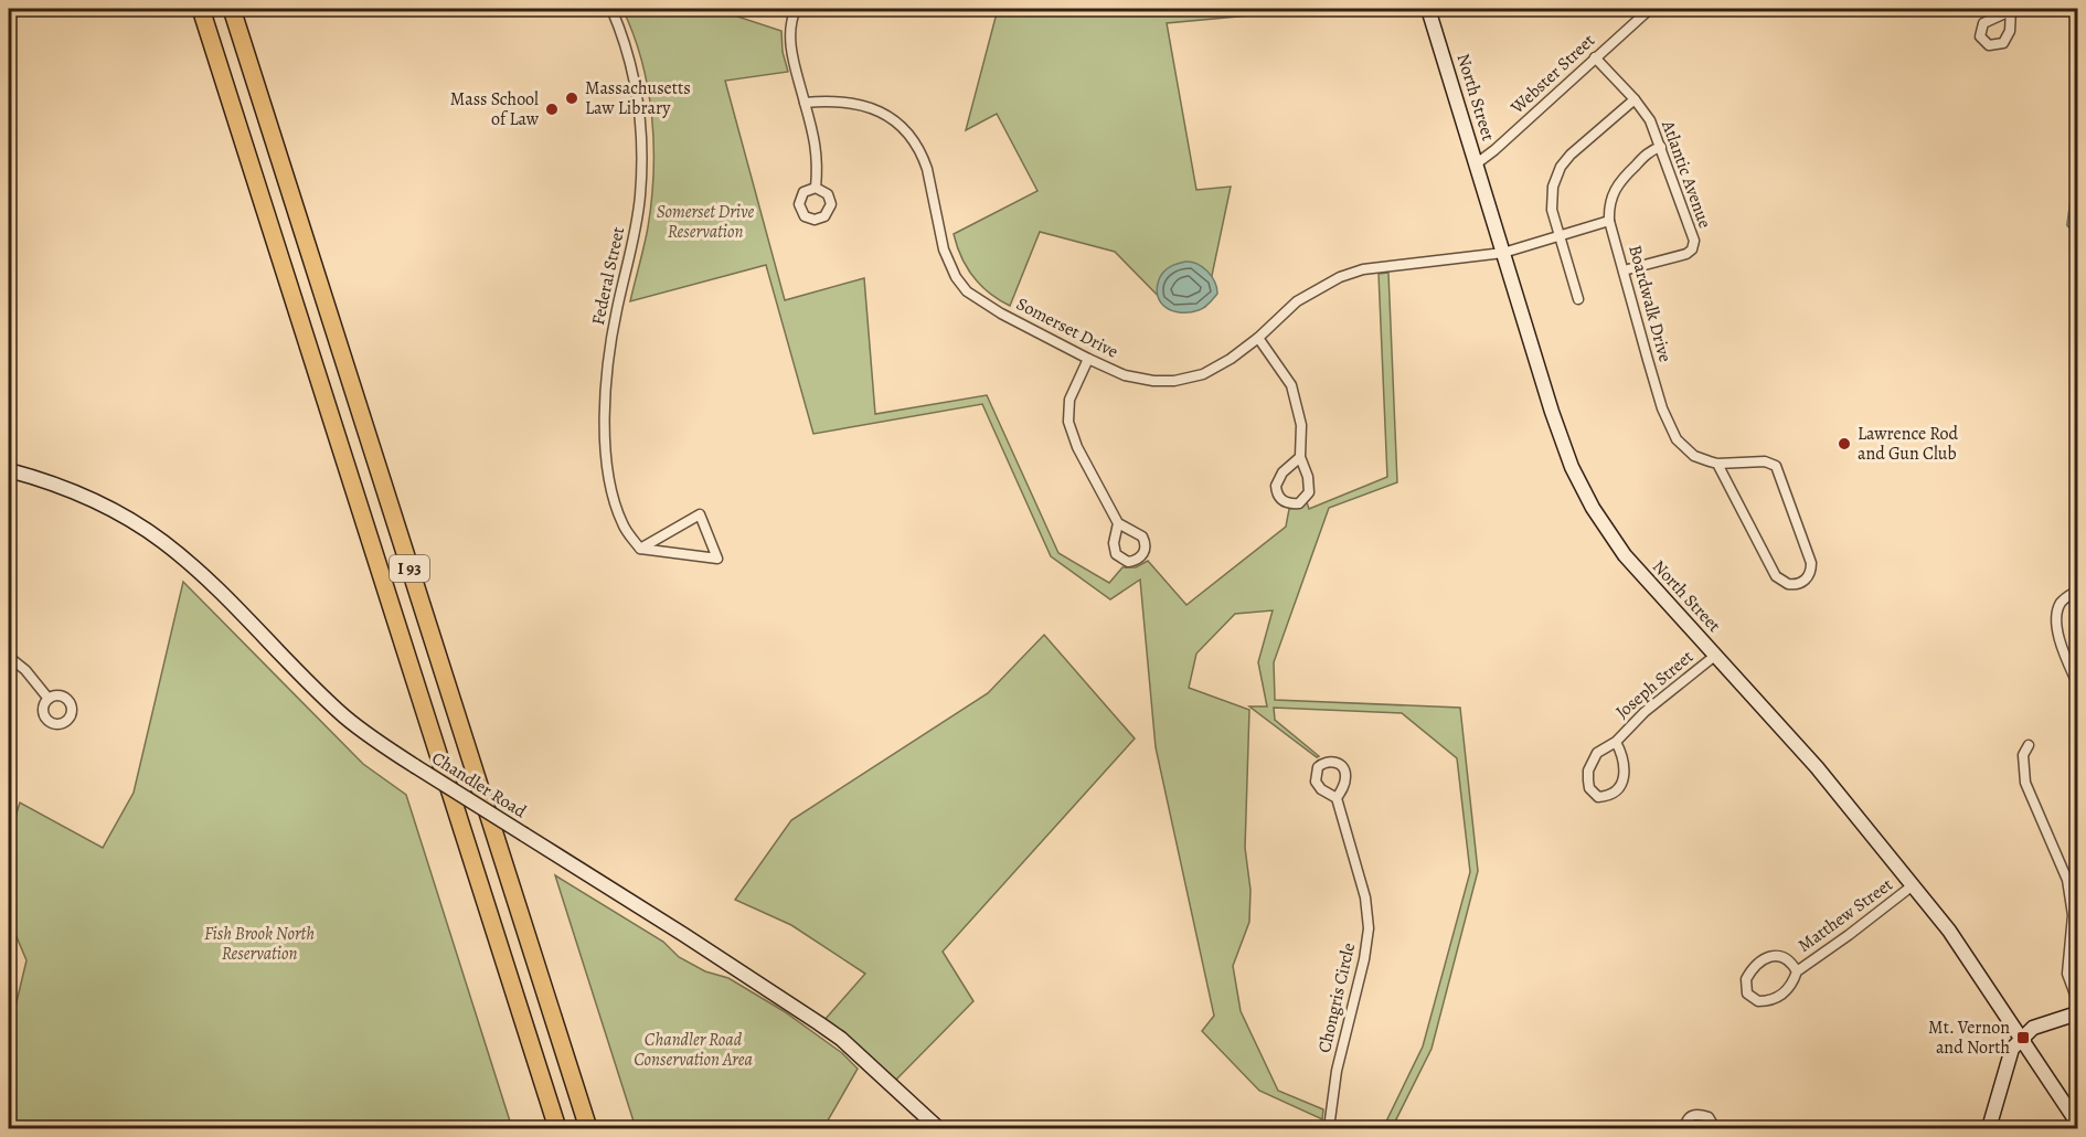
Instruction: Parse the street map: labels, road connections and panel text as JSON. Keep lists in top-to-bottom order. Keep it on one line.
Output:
{"streets":{"highway":["I 93"],"main road":["North Street","Chandler Road"],"street":["Webster Street","Atlantic Avenue","Federal Street","Boardwalk Drive","Somerset Drive","Joseph Street","Matthew Street","Chongris Circle"]},"crossings":[["Webster Street","North Street"],["Webster Street","Atlantic Avenue"],["North Street","Somerset Drive"],["North Street","Joseph Street"],["North Street","Matthew Street"],["Atlantic Avenue","Boardwalk Drive"],["Boardwalk Drive","Somerset Drive"]],"parks":["Somerset Drive Reservation","Fish Brook North Reservation","Chandler Road Conservation Area"],"places":{"other":["Massachusetts Law Library","Mass School of Law","Lawrence Rod and Gun Club"],"transit":["Mt. Vernon and North"]}}
